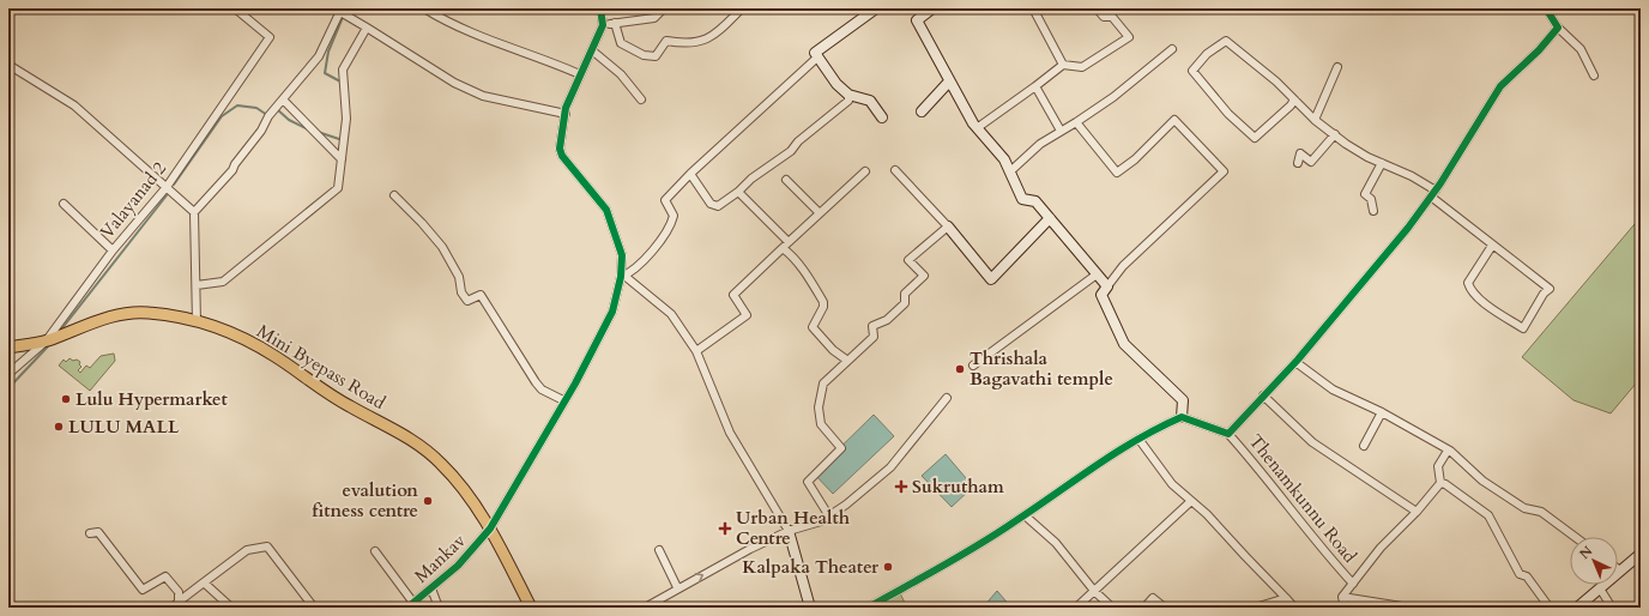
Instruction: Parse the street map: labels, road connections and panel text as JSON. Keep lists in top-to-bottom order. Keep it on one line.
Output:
{"streets":{"main road":["Mini Byepass Road"],"street":["Valayanad 2","Thenamkunnu Road","Mankav"]},"crossings":[["Valayanad 2","Mini Byepass Road"],["Mini Byepass Road","Mankav"]],"places":{"other":["Thrishala Bagavathi temple","Lulu Hypermarket","LULU MALL","evalution fitness centre","Kalpaka Theater"],"health":["Sukrutham","Urban Health Centre"]},"north":"top left"}
